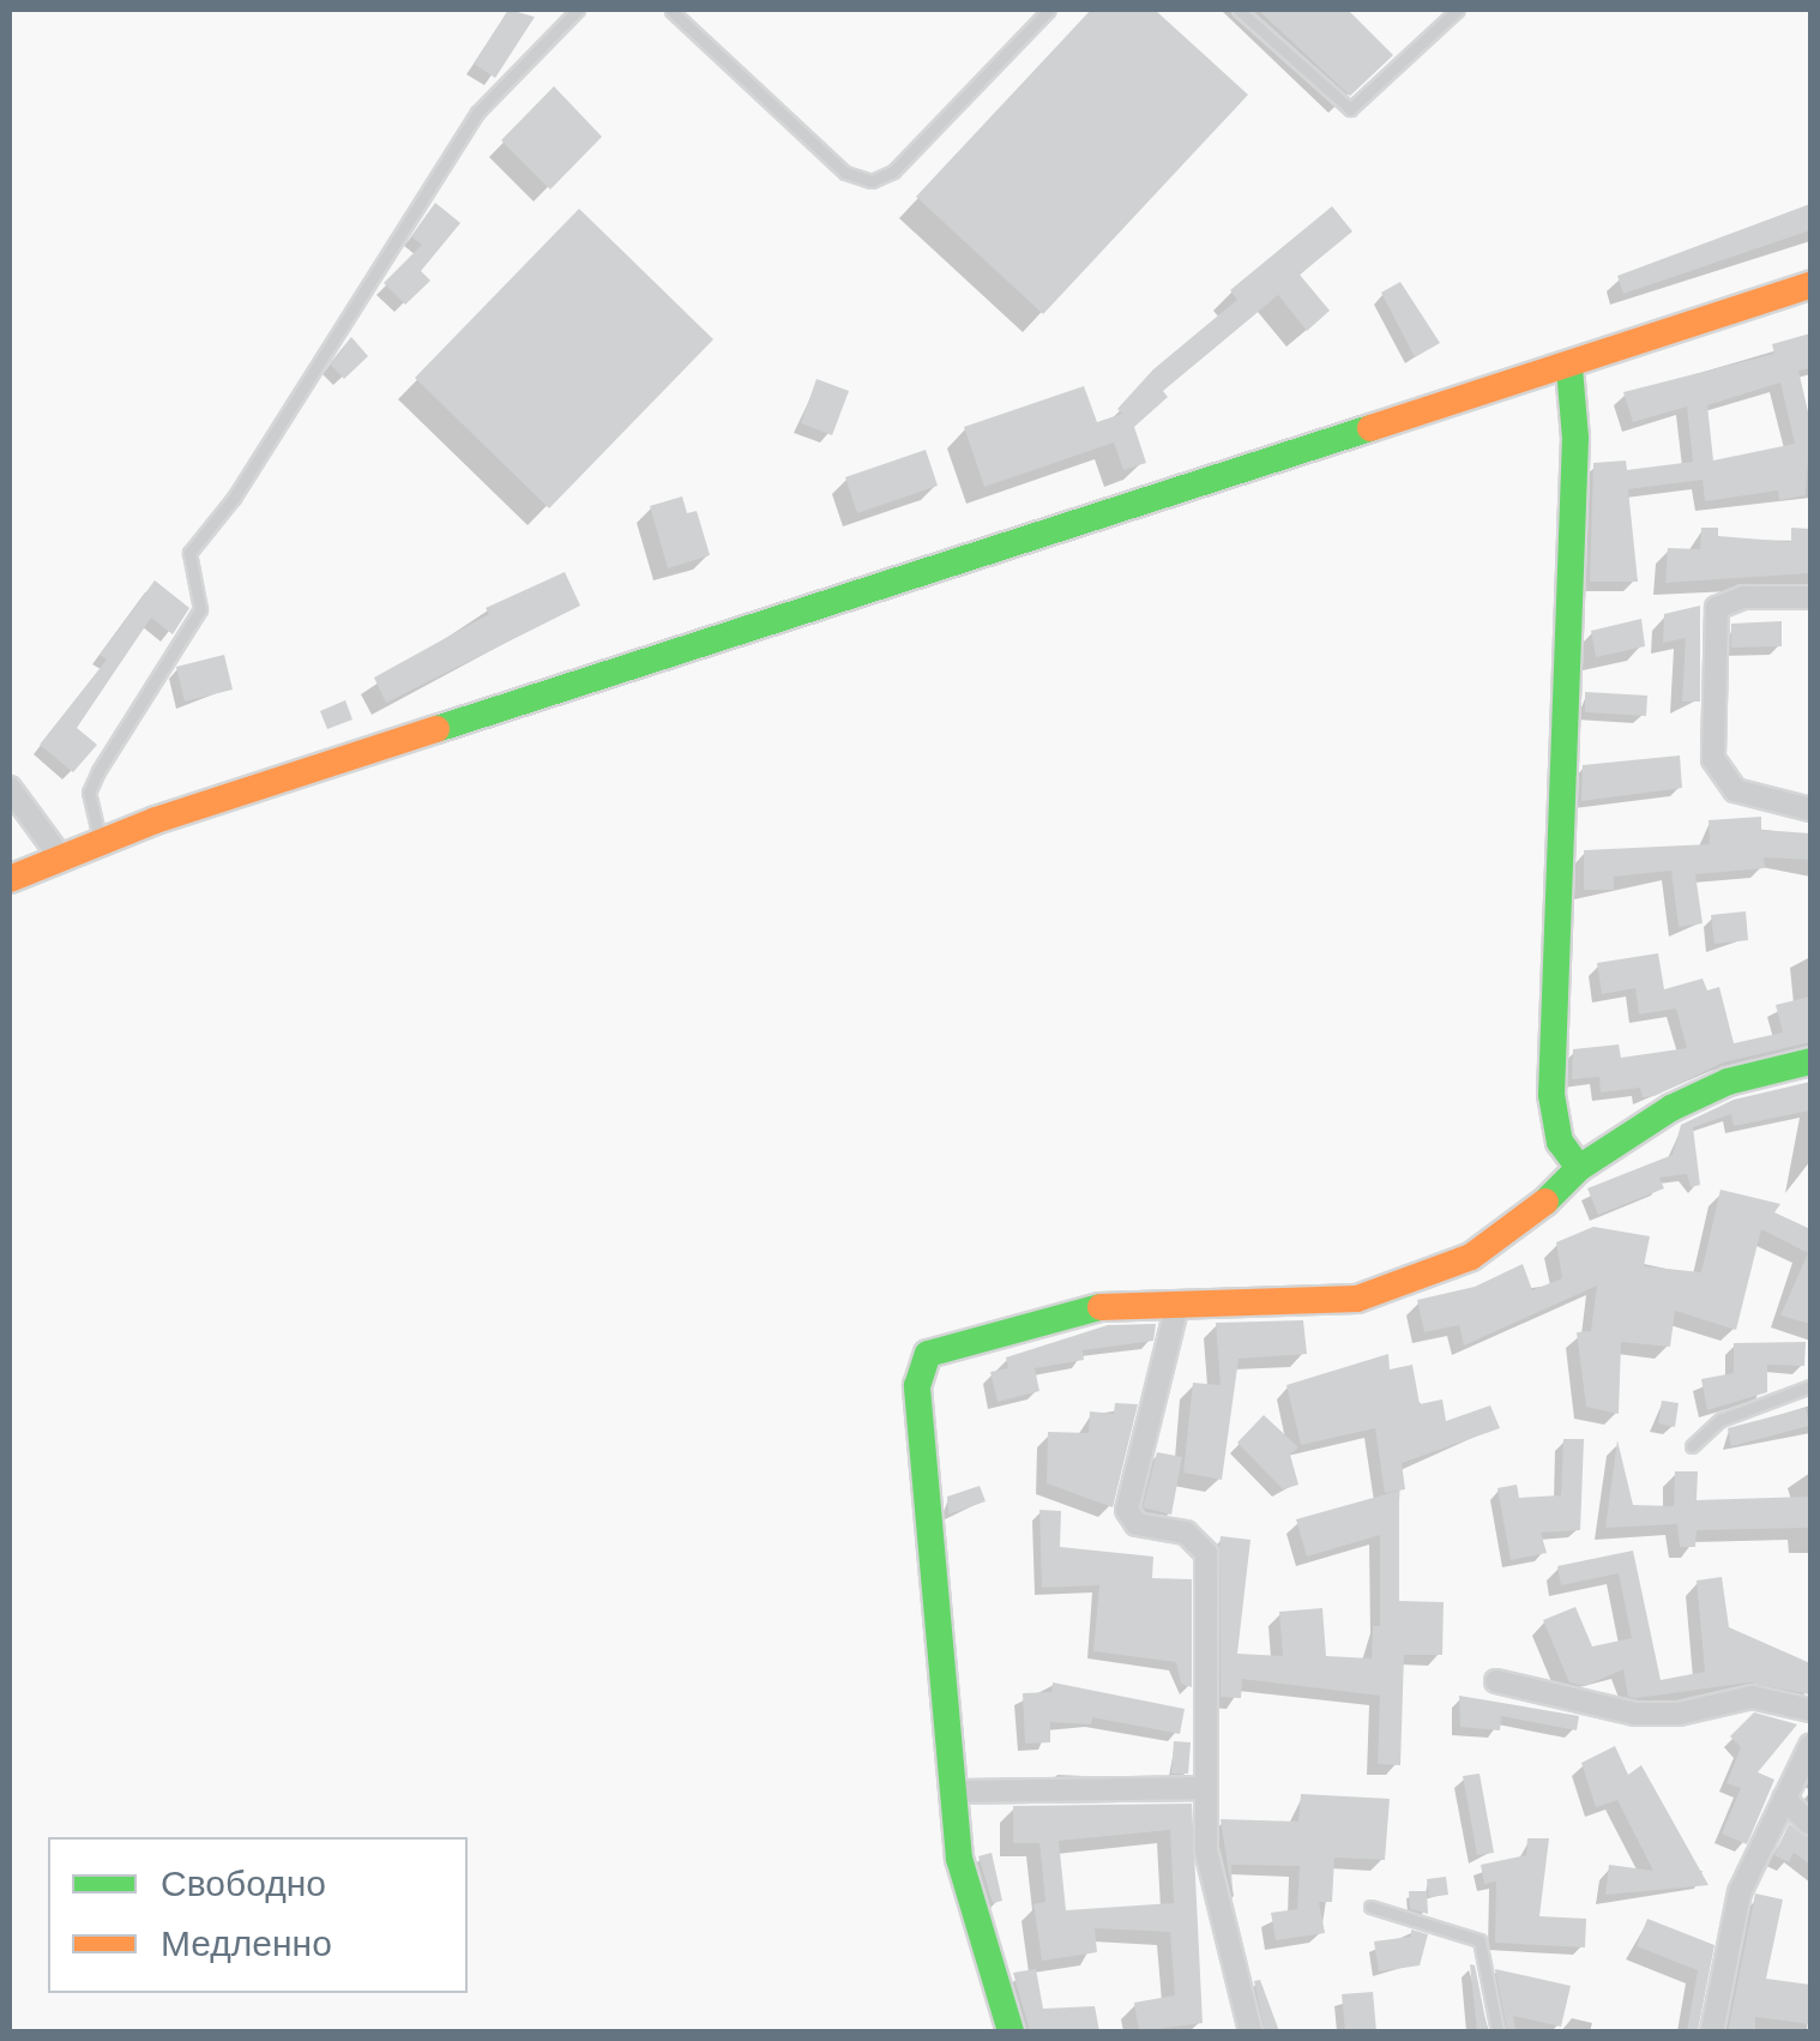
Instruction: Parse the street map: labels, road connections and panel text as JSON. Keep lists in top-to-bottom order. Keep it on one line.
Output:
{"legend":["Свободно","Медленно"]}
